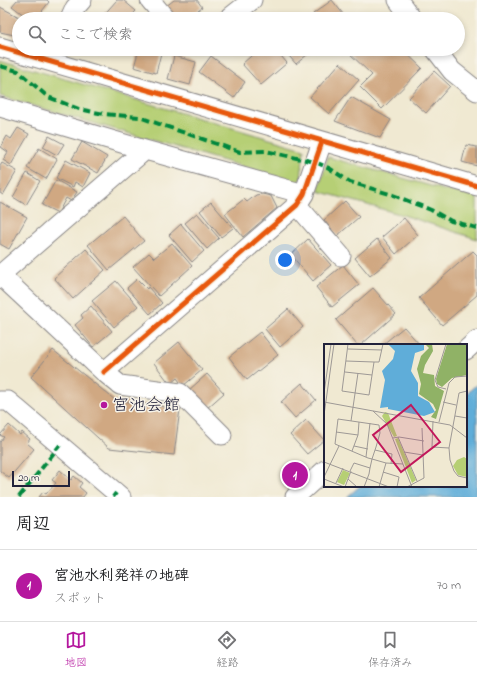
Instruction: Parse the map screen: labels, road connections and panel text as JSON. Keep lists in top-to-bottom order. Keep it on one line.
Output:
{"places":["宮池会館"],"scale_bar":"20 m","page":{"search":"ここで検索","pins":"1","scale":"20 m","heading":"周辺","list":[{"mark":"1","name":"宮池水利発祥の地碑","note":"スポット","value":"70 m"}],"nav":["地図","経路","保存済み"]}}
